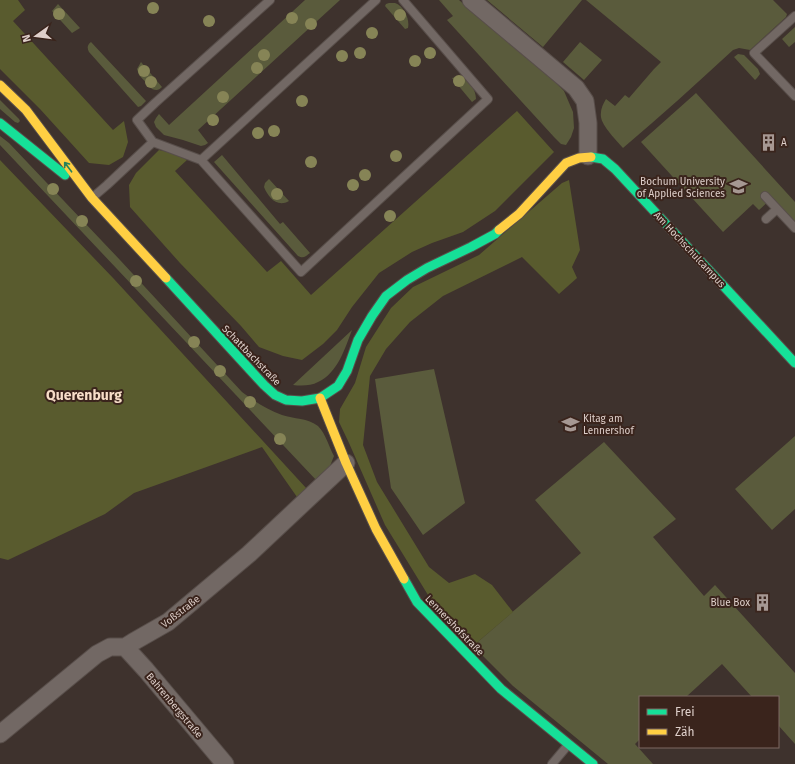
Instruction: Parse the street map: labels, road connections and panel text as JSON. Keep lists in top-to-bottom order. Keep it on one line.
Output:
{"streets":{"street":["Am Hochschulcampus","Schattbachstraße","Voßstraße","Lennershofstraße","Bahrenbergstraße"]},"crossings":[["Am Hochschulcampus","Schattbachstraße"],["Schattbachstraße","Lennershofstraße"],["Voßstraße","Lennershofstraße"],["Voßstraße","Bahrenbergstraße"]],"districts":["Querenburg"],"places":{"building":["A","Blue Box"],"school or university":["Bochum University of Applied Sciences","Kitag am Lennershof"]},"legend":["Frei","Zäh"],"north":"left"}
